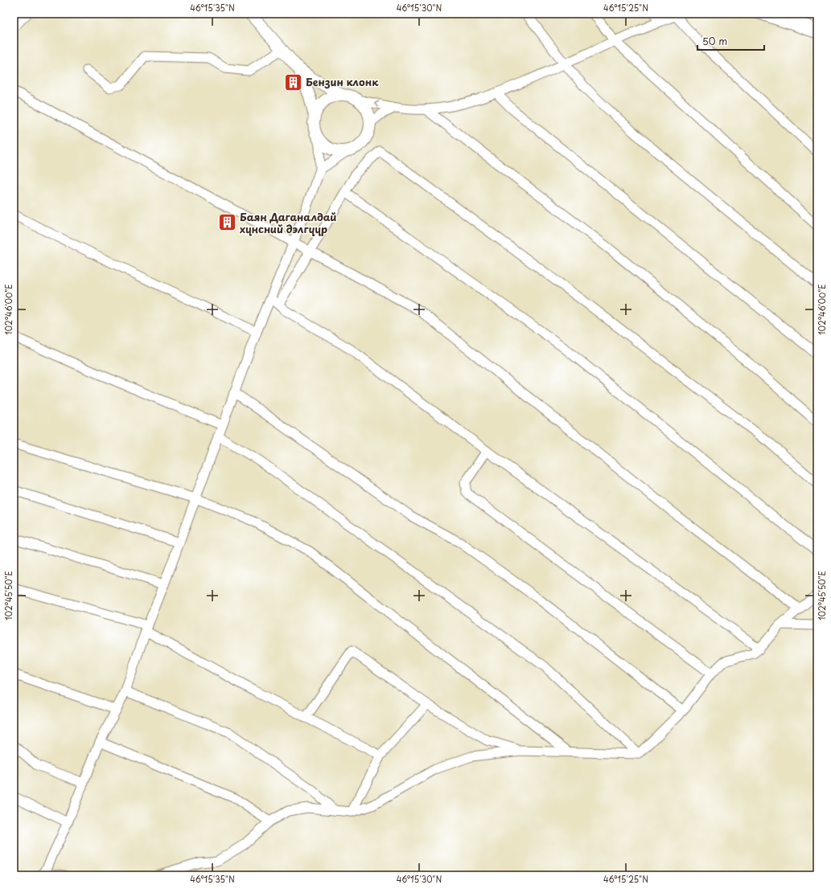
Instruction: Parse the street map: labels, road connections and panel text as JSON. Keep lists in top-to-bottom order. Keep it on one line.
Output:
{"places":{"building":["Бензин клонк","Баян Даганалдай хүнсний дэлгүүр"]},"scale_bar":"50 m","coordinates":["46°15'35\"N","46°15'30\"N","46°15'25\"N","102°46'00\"E","102°45'50\"E"]}
